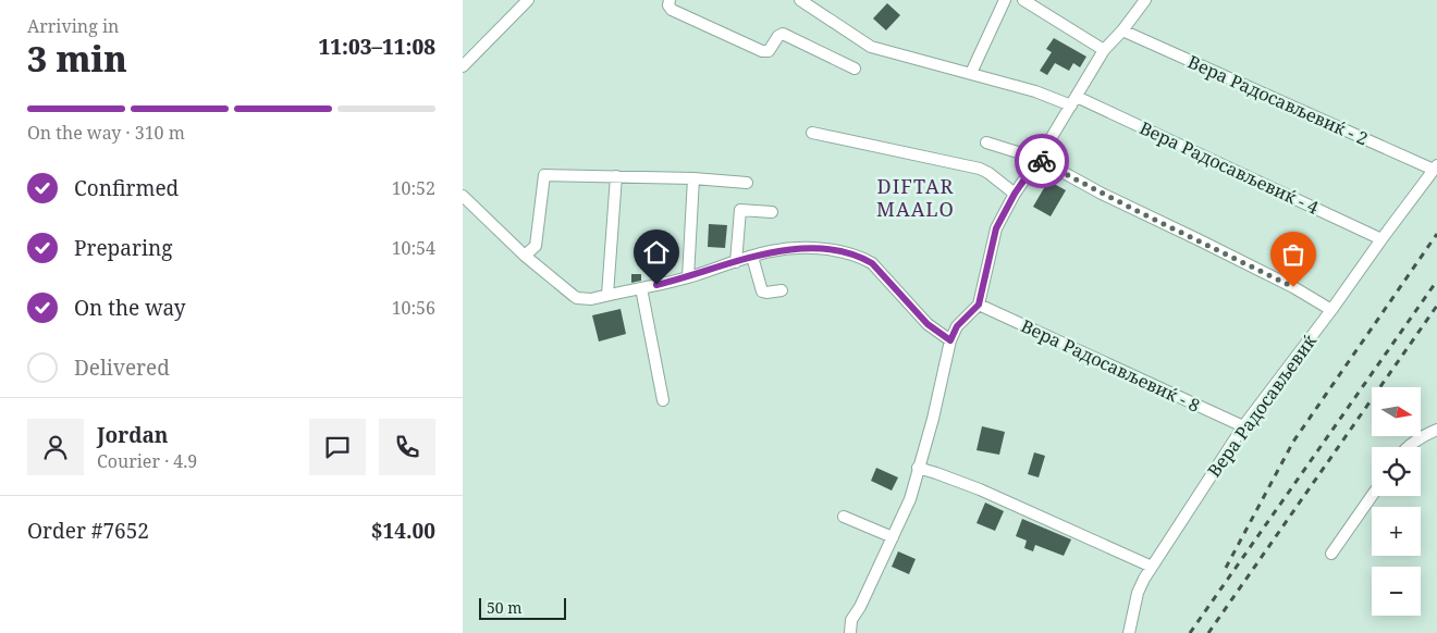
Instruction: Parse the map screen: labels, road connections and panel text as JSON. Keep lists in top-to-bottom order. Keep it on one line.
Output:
{"streets":{"street":["Вера Радосављевиќ - 2","Вера Радосављевиќ - 4","Вера Радосављевиќ - 8","Вера Радосављевиќ"]},"crossings":[["Вера Радосављевиќ - 2","Вера Радосављевиќ"],["Вера Радосављевиќ - 4","Вера Радосављевиќ"],["Вера Радосављевиќ - 8","Вера Радосављевиќ"]],"districts":["DIFTAR MAALO"],"scale_bar":"50 m","north":"right","page":{"heading":["3 min","Arriving in","11:03–11:08"],"panel":["Jordan","Courier · 4.9","Order #7652","$14.00"],"bar":"On the way · 310 m","list":[["Confirmed","10:52"],["Preparing","10:54"],["On the way","10:56"],"Delivered"],"map_buttons":["+","−"],"scale":"50 m"}}
